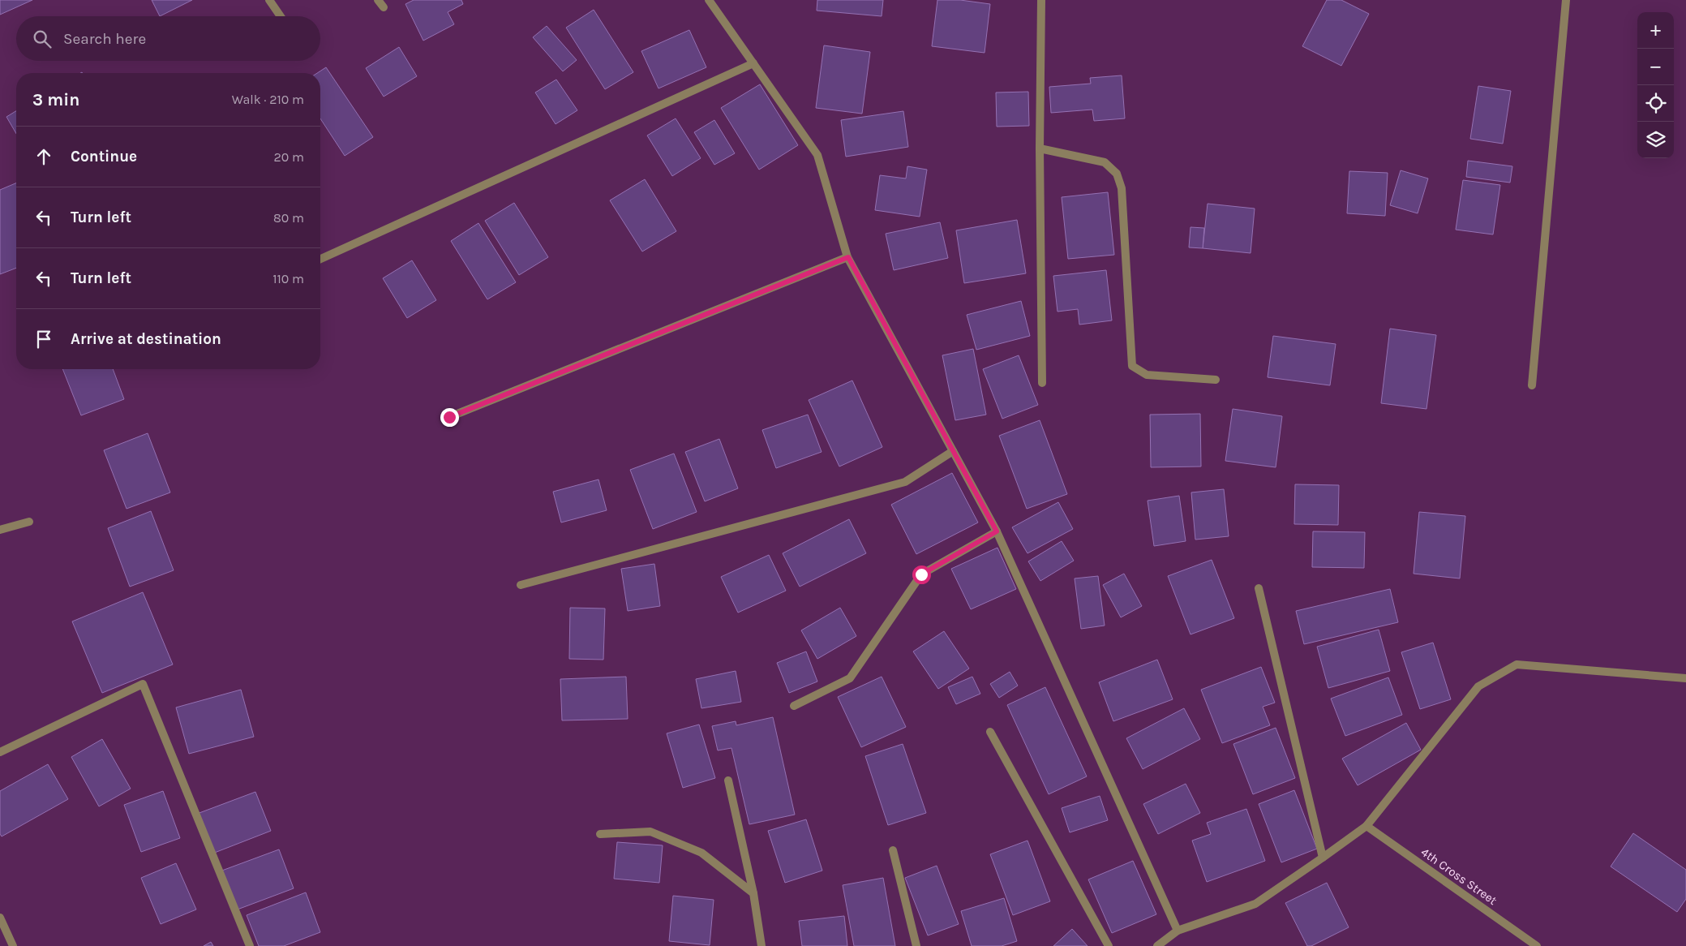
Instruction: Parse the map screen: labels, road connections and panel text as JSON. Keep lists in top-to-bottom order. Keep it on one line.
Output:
{"streets":{"street":["4th Cross Street"]},"page":{"map_buttons":["+","−"],"search":"Search here","heading":["3 min","Walk · 210 m"],"list":[["Continue","20 m"],["Turn left","80 m"],["Turn left","110 m"],"Arrive at destination"]}}
